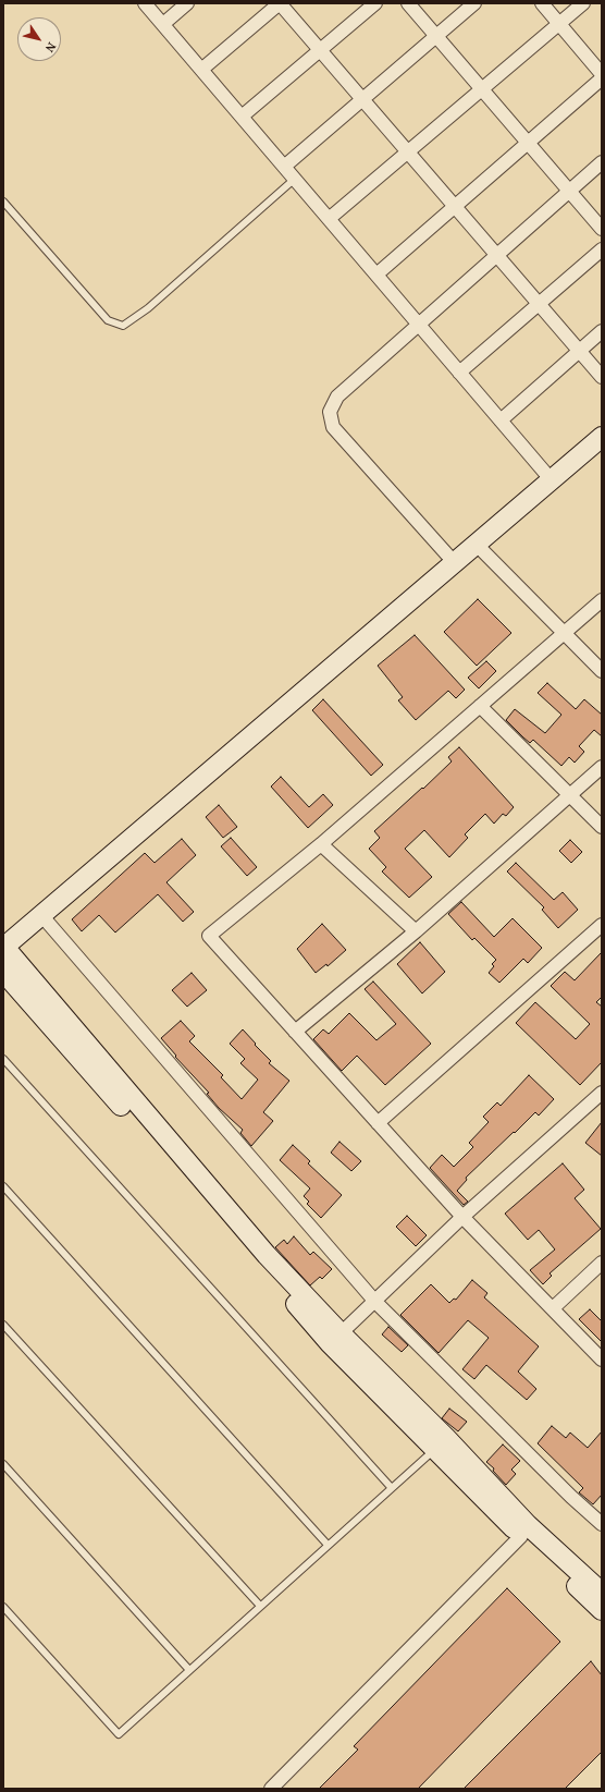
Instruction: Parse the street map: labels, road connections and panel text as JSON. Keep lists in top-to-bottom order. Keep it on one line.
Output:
{"north":"bottom right"}
